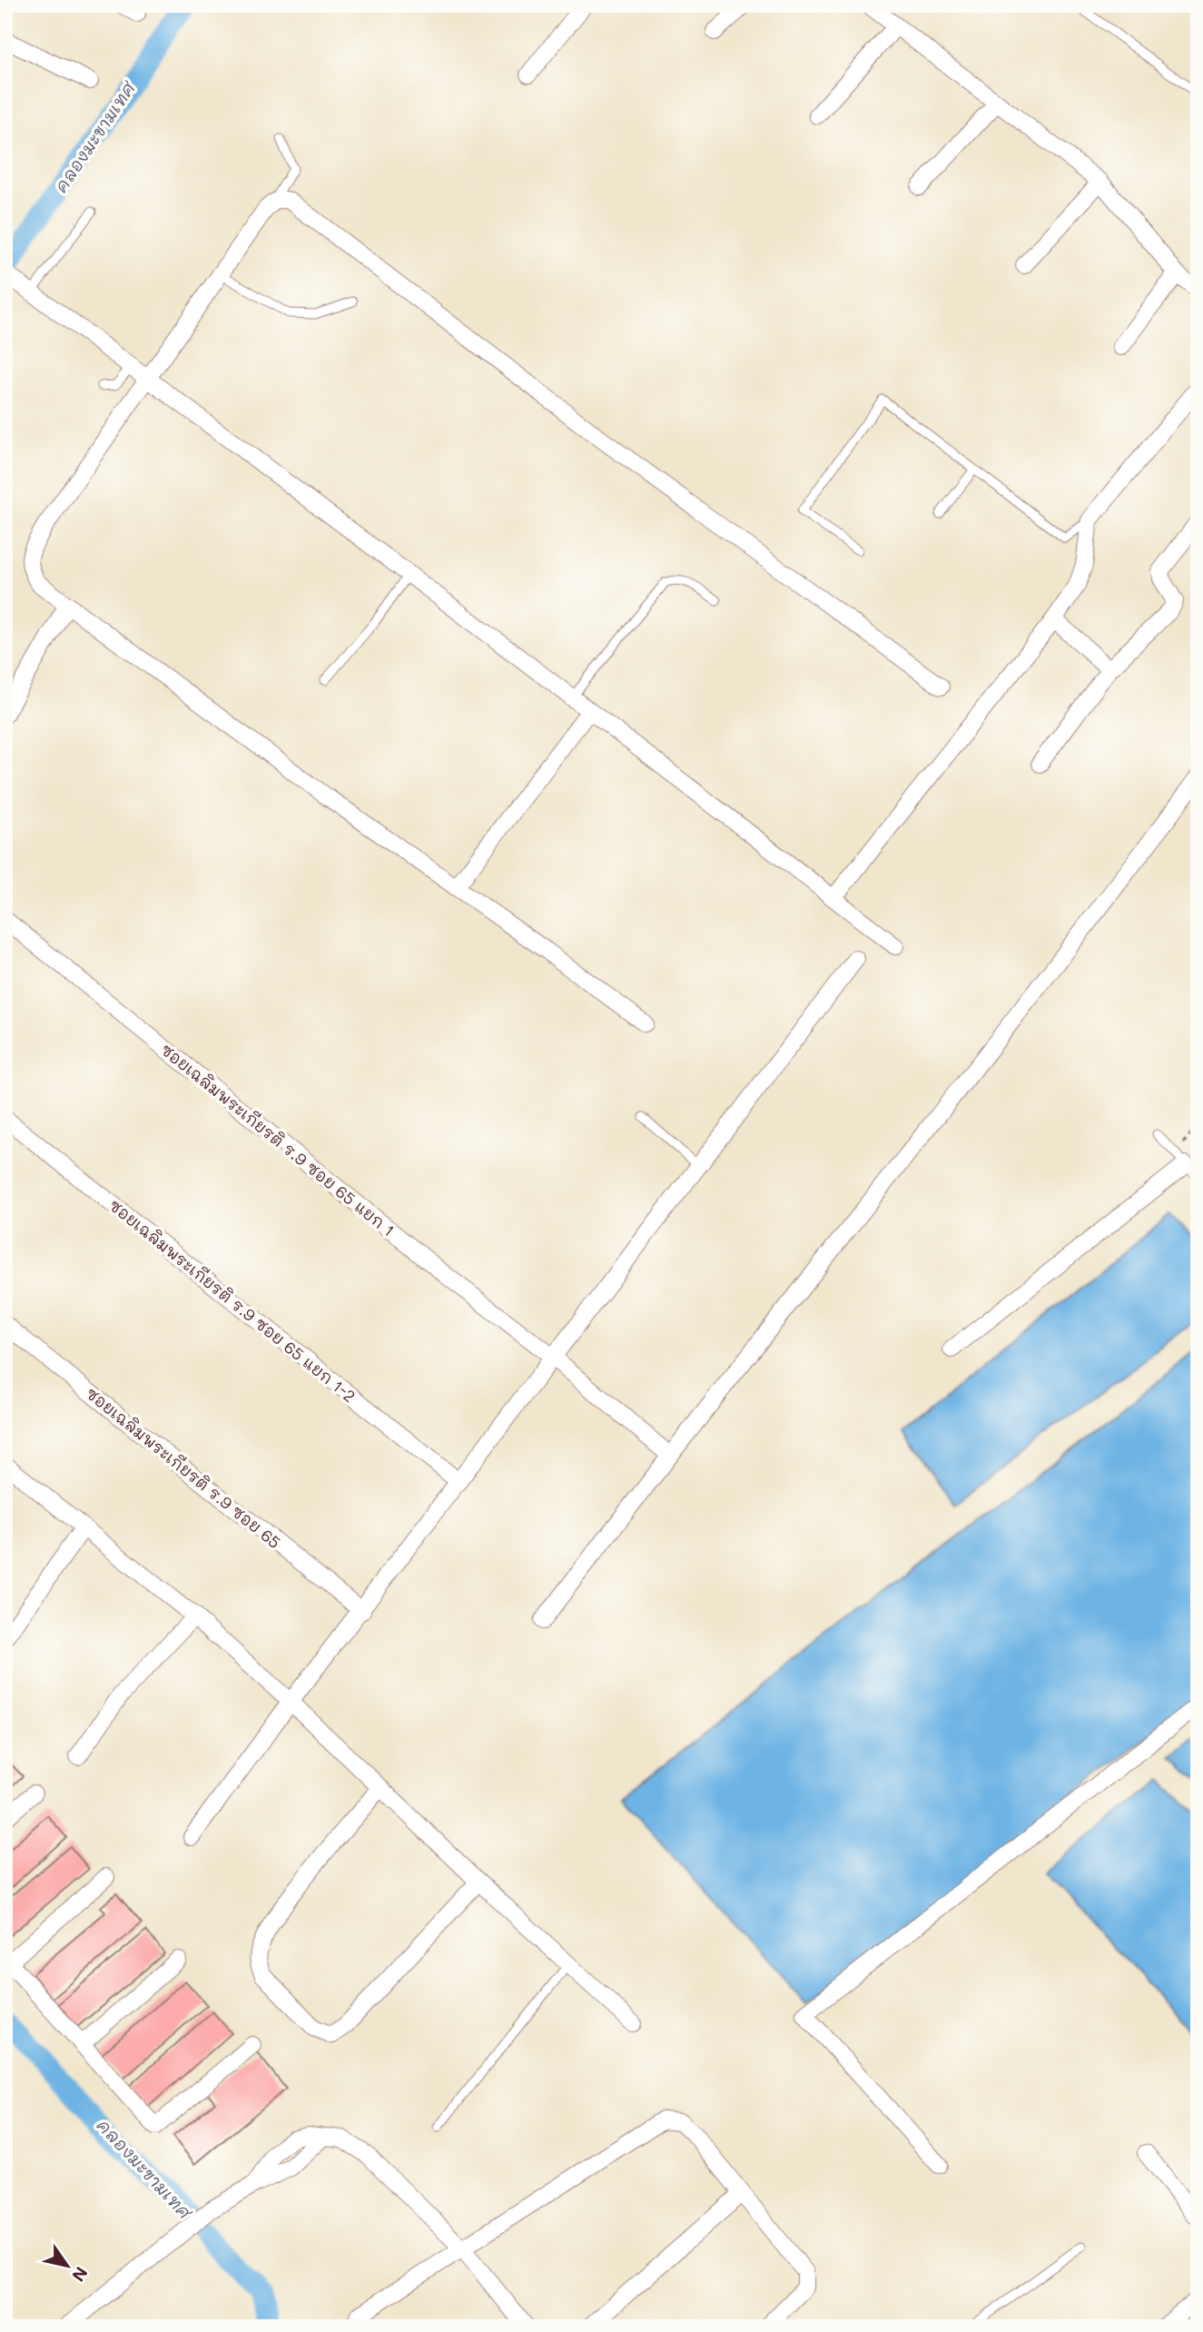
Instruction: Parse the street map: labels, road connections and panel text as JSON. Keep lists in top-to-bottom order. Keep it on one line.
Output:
{"streets":{"street":["ซอยเฉลิมพระเกียรติ ร.9 ซอย 65 แยก 1","ซอยเฉลิมพระเกียรติ ร.9 ซอย 65 แยก 1-2","ซอยเฉลิมพระเกียรติ ร.9 ซอย 65"]},"water":["คลองมะขามเทศ"],"north":"bottom right"}
